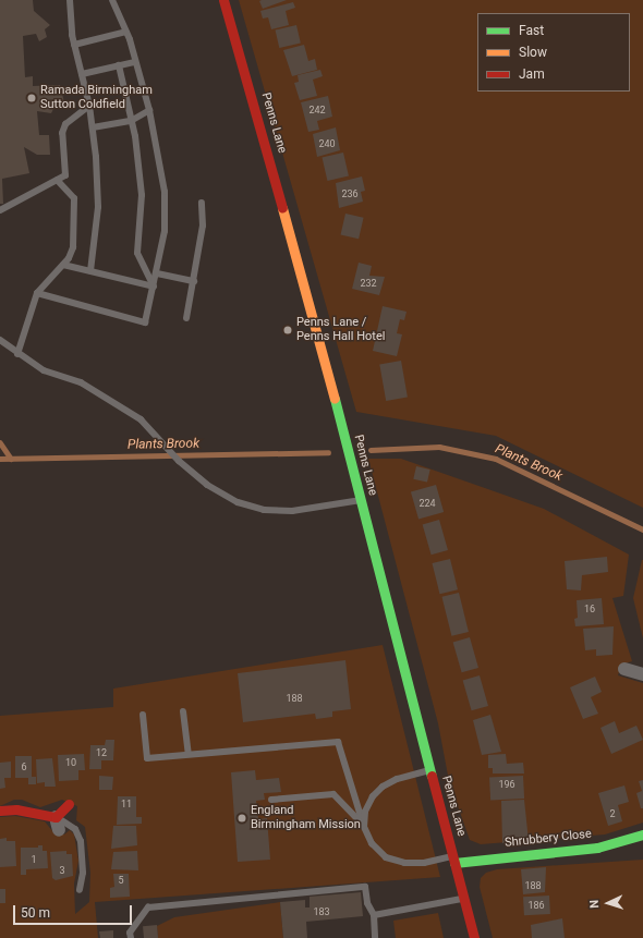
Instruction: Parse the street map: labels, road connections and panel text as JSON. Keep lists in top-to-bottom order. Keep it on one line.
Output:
{"streets":{"main road":["Penns Lane","Shrubbery Close"]},"crossings":[["Penns Lane","Shrubbery Close"]],"water":["Plants Brook"],"places":["Ramada Birmingham Sutton Coldfield","Penns Lane / Penns Hall Hotel","England Birmingham Mission"],"house_numbers":["242","240","236","232","224","16","188","12","10","6","196","11","2","1","3","5","188","186","183"],"legend":["Fast","Slow","Jam"],"scale_bar":"50 m","north":"left"}
